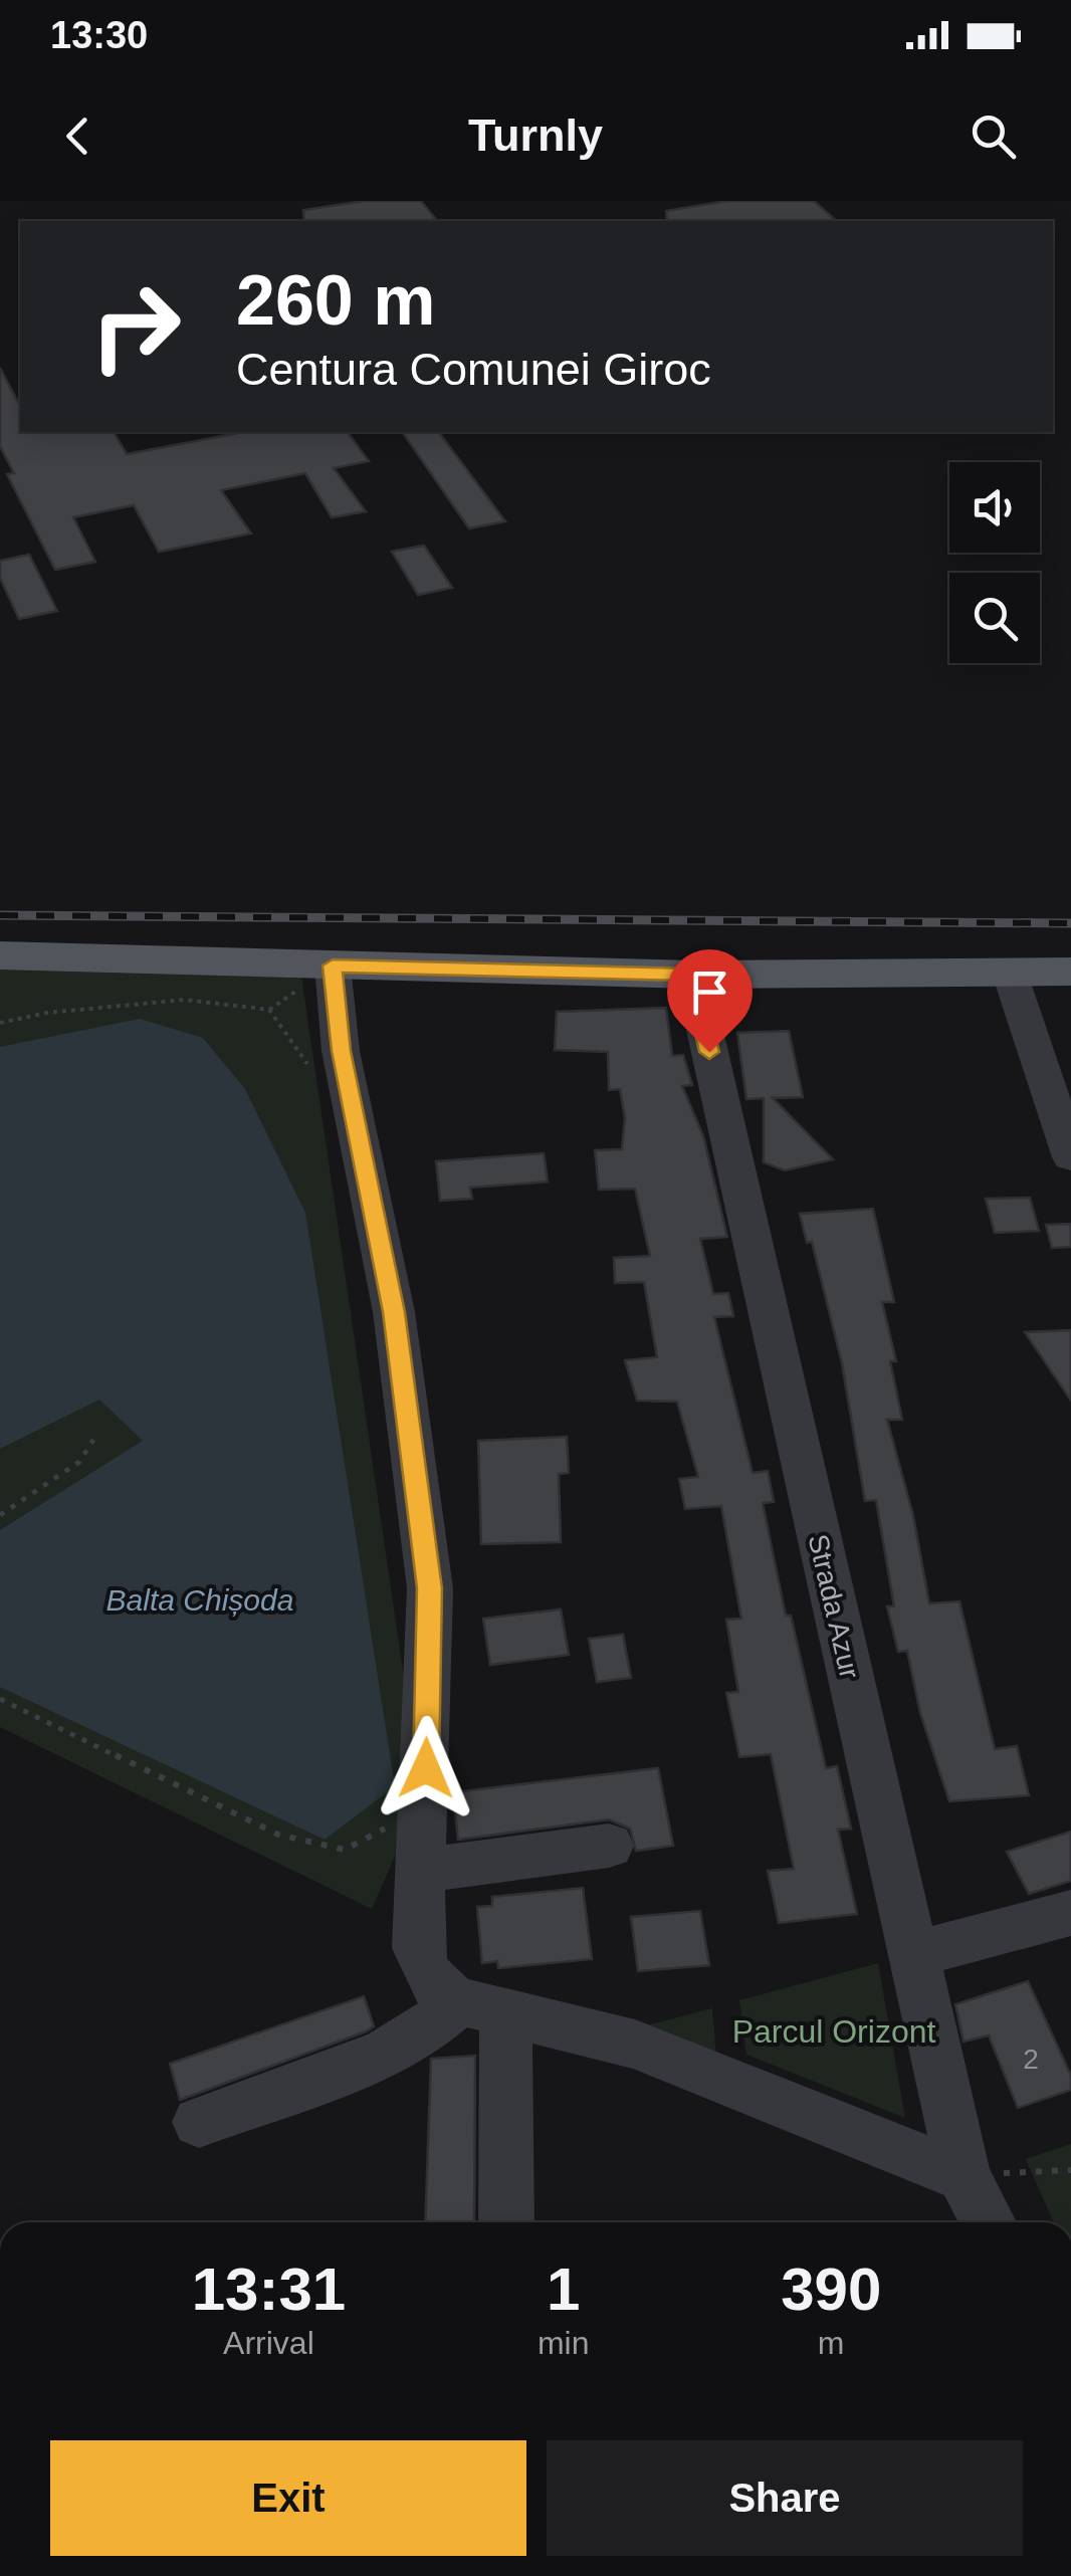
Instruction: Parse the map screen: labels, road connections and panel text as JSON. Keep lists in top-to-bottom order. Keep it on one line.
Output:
{"streets":{"street":["Strada Azur"]},"water":["Balta Chișoda"],"parks":["Parcul Orizont"],"house_numbers":["2"],"page":{"status":"13:30","header":"Turnly","turn":["260 m","Centura Comunei Giroc"],"eta":["13:31","Arrival","1","min","390","m"],"buttons":["Exit","Share"]}}
